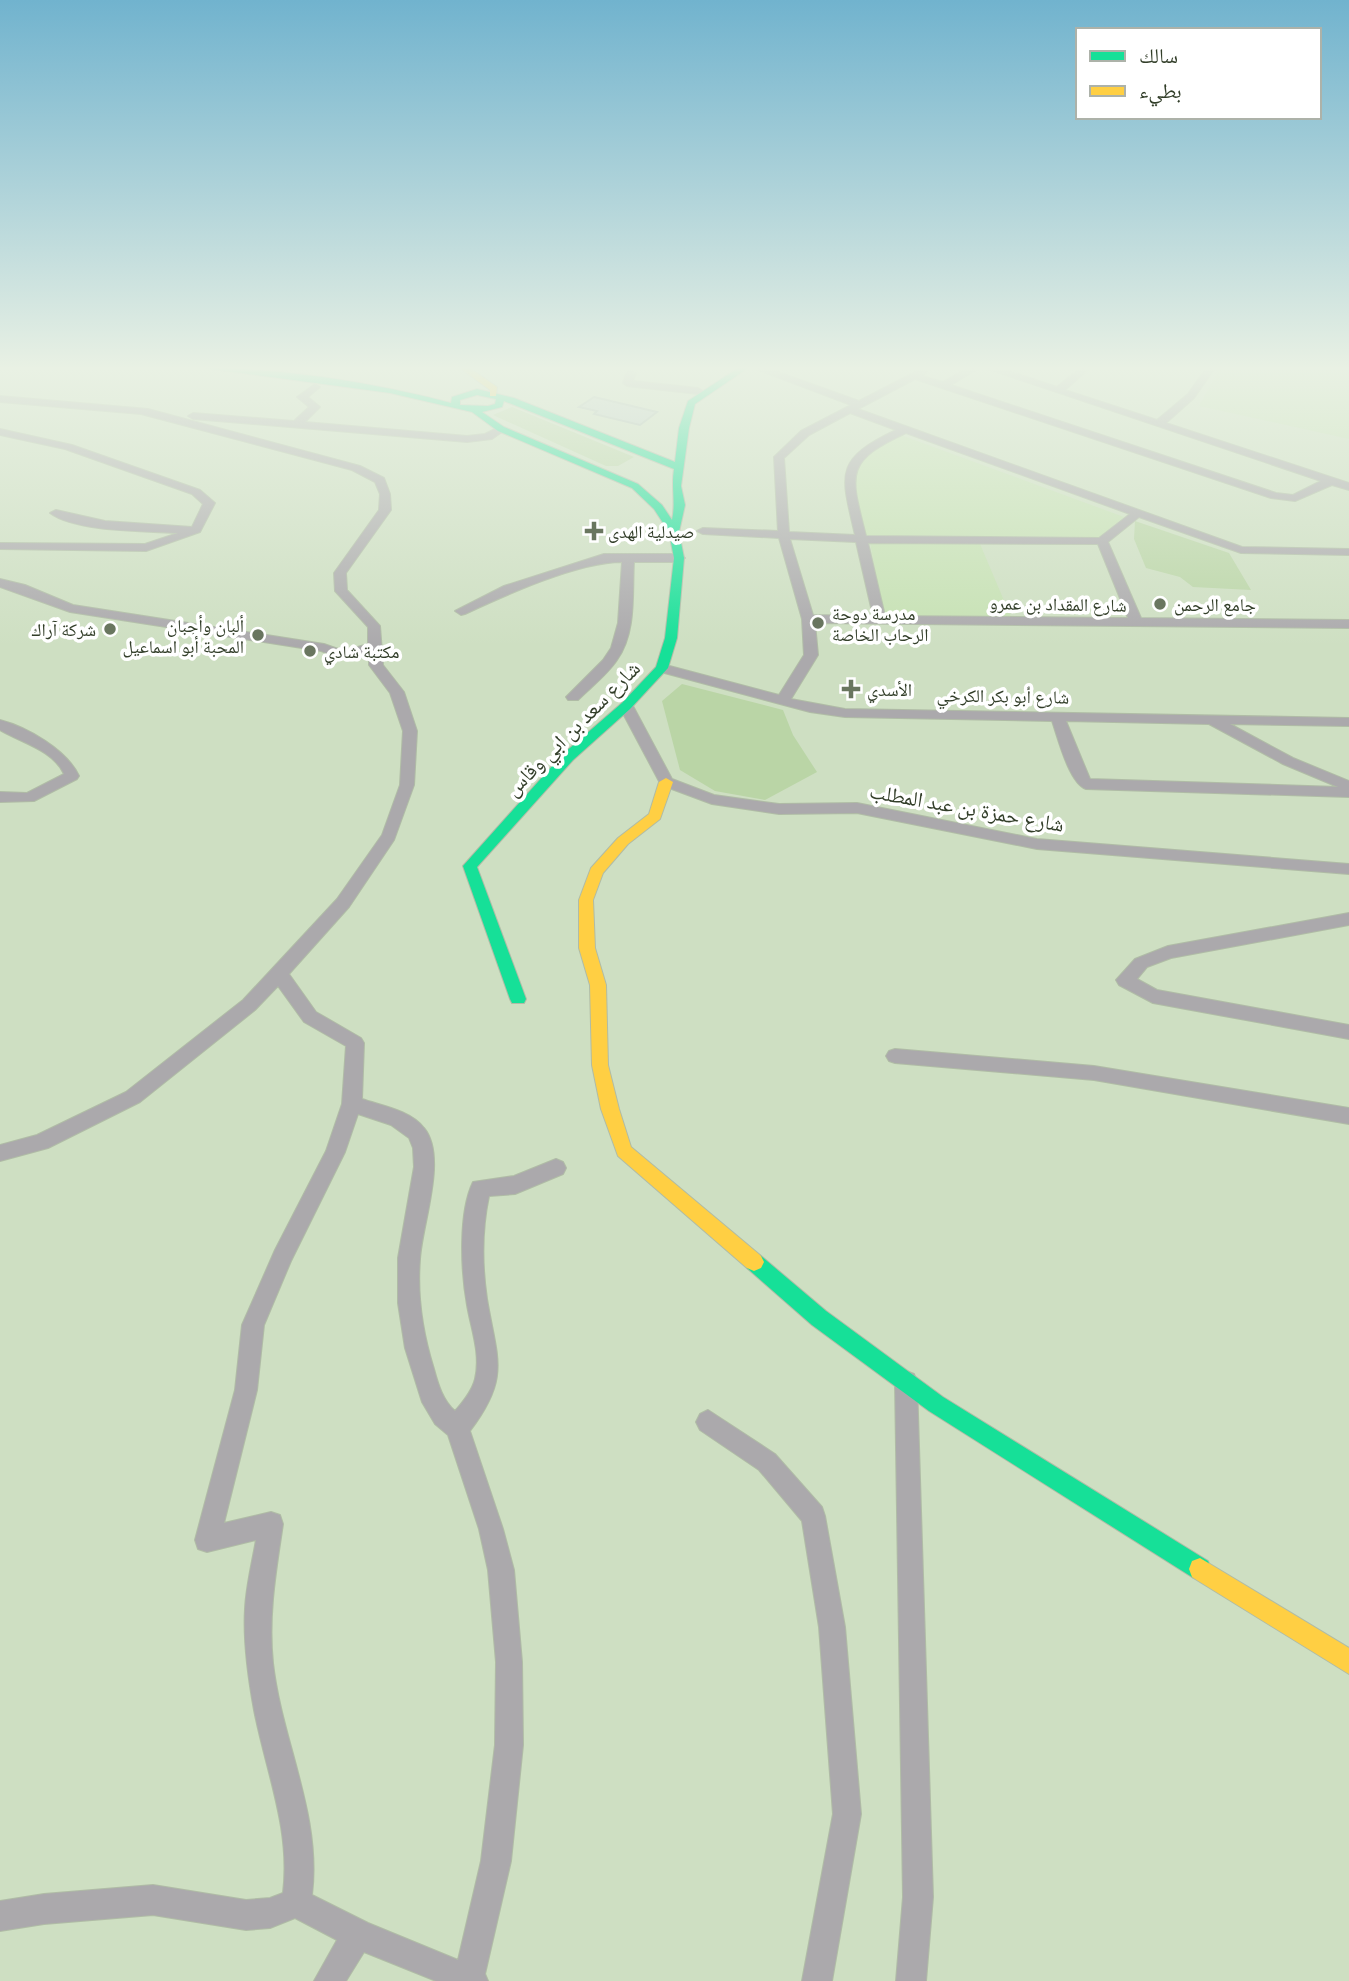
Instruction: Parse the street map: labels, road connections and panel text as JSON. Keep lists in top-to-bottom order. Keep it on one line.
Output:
{"streets":{"street":["شارع المقداد بن عمرو","شارع أبو بكر الكرخي","شارع سعد بن ابي وقاس","شارع حمزة بن عبد المطلب"]},"crossings":[["شارع أبو بكر الكرخي","شارع سعد بن ابي وقاس"]],"places":{"health":["صيدلية الهدى","الأسدي"],"other":["جامع الرحمن","مدرسة دوحة الرحاب الخاصة","شركة آراك","ألبان وأجبان المحبة أبو اسماعيل","مكتبة شادي"]},"legend":["سالك","بطيء"]}
